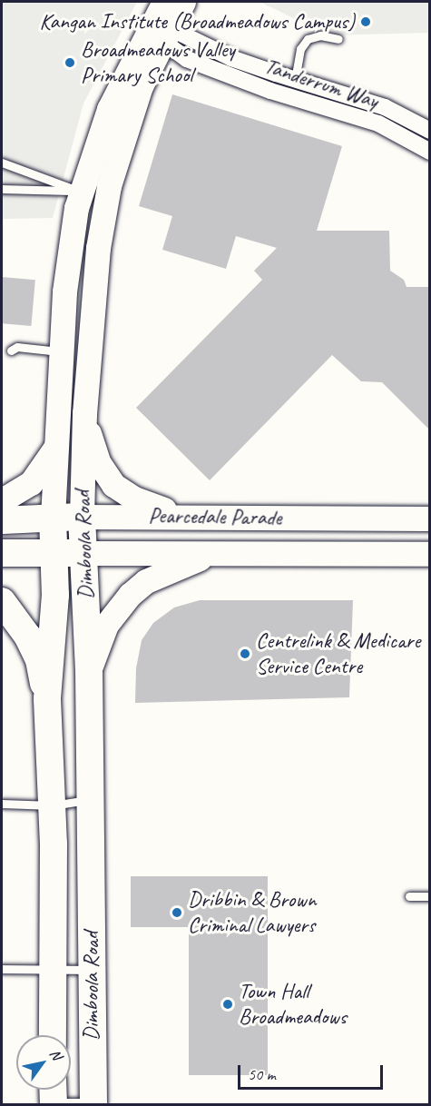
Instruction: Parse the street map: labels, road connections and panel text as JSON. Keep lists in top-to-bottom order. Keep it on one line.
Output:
{"streets":{"main road":["Pearcedale Parade","Dimboola Road"],"street":["Tanderrum Way"]},"crossings":[["Tanderrum Way","Dimboola Road"],["Pearcedale Parade","Dimboola Road"]],"places":["Kangan Institute (Broadmeadows Campus)","Broadmeadows Valley Primary School","Centrelink & Medicare Service Centre","Dribbin & Brown Criminal Lawyers","Town Hall Broadmeadows"],"scale_bar":"50 m","north":"top right"}
